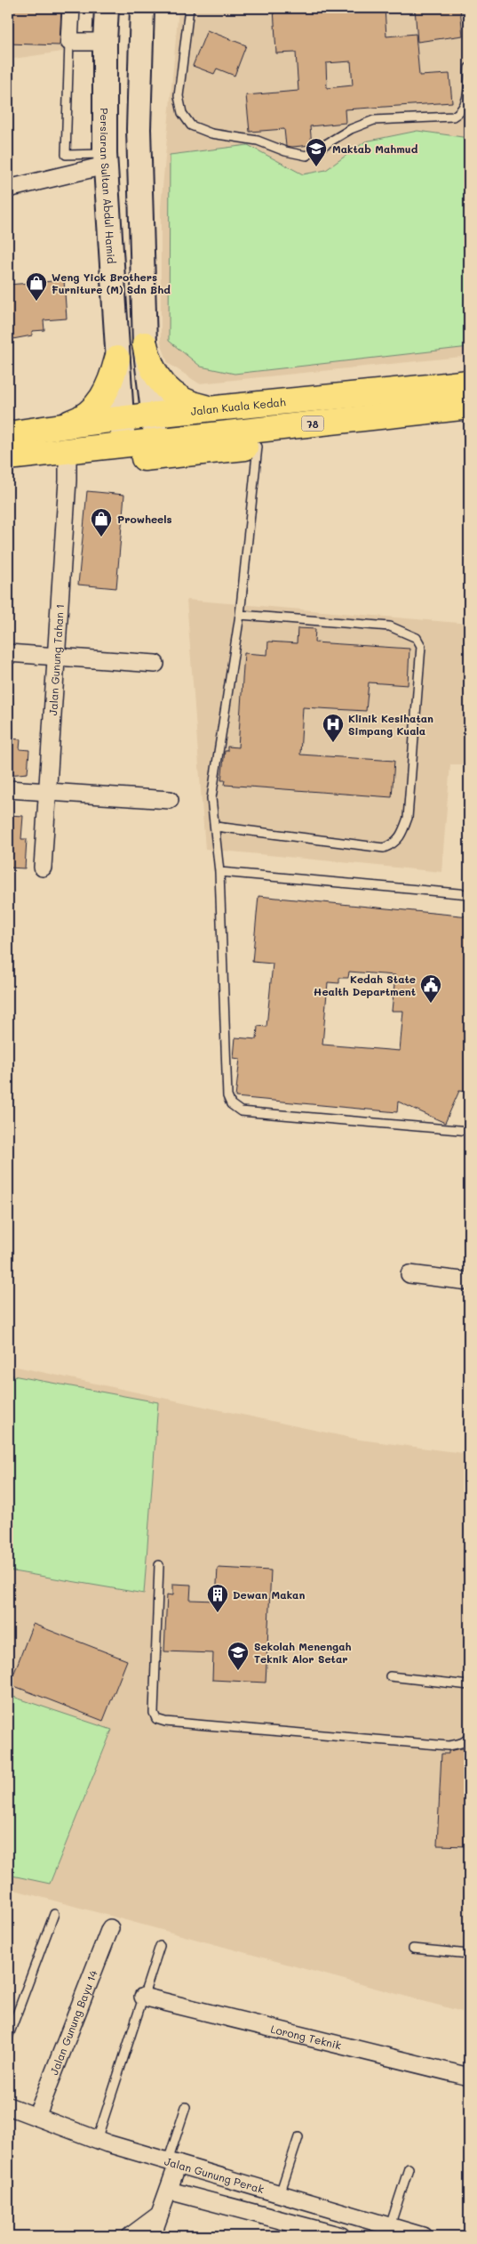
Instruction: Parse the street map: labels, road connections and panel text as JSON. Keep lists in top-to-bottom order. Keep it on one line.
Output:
{"streets":{"main road":["Persiaran Sultan Abdul Hamid","Jalan Kuala Kedah","78"],"street":["Jalan Gunung Tahan 1","Jalan Gunung Bayu 14","Lorong Teknik","Jalan Gunung Perak"]},"crossings":[["Persiaran Sultan Abdul Hamid","Jalan Kuala Kedah"],["Persiaran Sultan Abdul Hamid","78"],["78","Jalan Gunung Tahan 1"],["Jalan Gunung Bayu 14","Jalan Gunung Perak"]],"places":{"school or university":["Maktab Mahmud","Sekolah Menengah Teknik Alor Setar"],"shop":["Weng Yick Brothers Furniture (M) Sdn Bhd","Prowheels"],"hospital":["Klinik Kesihatan Simpang Kuala"],"public building":["Kedah State Health Department"],"building":["Dewan Makan"]}}
